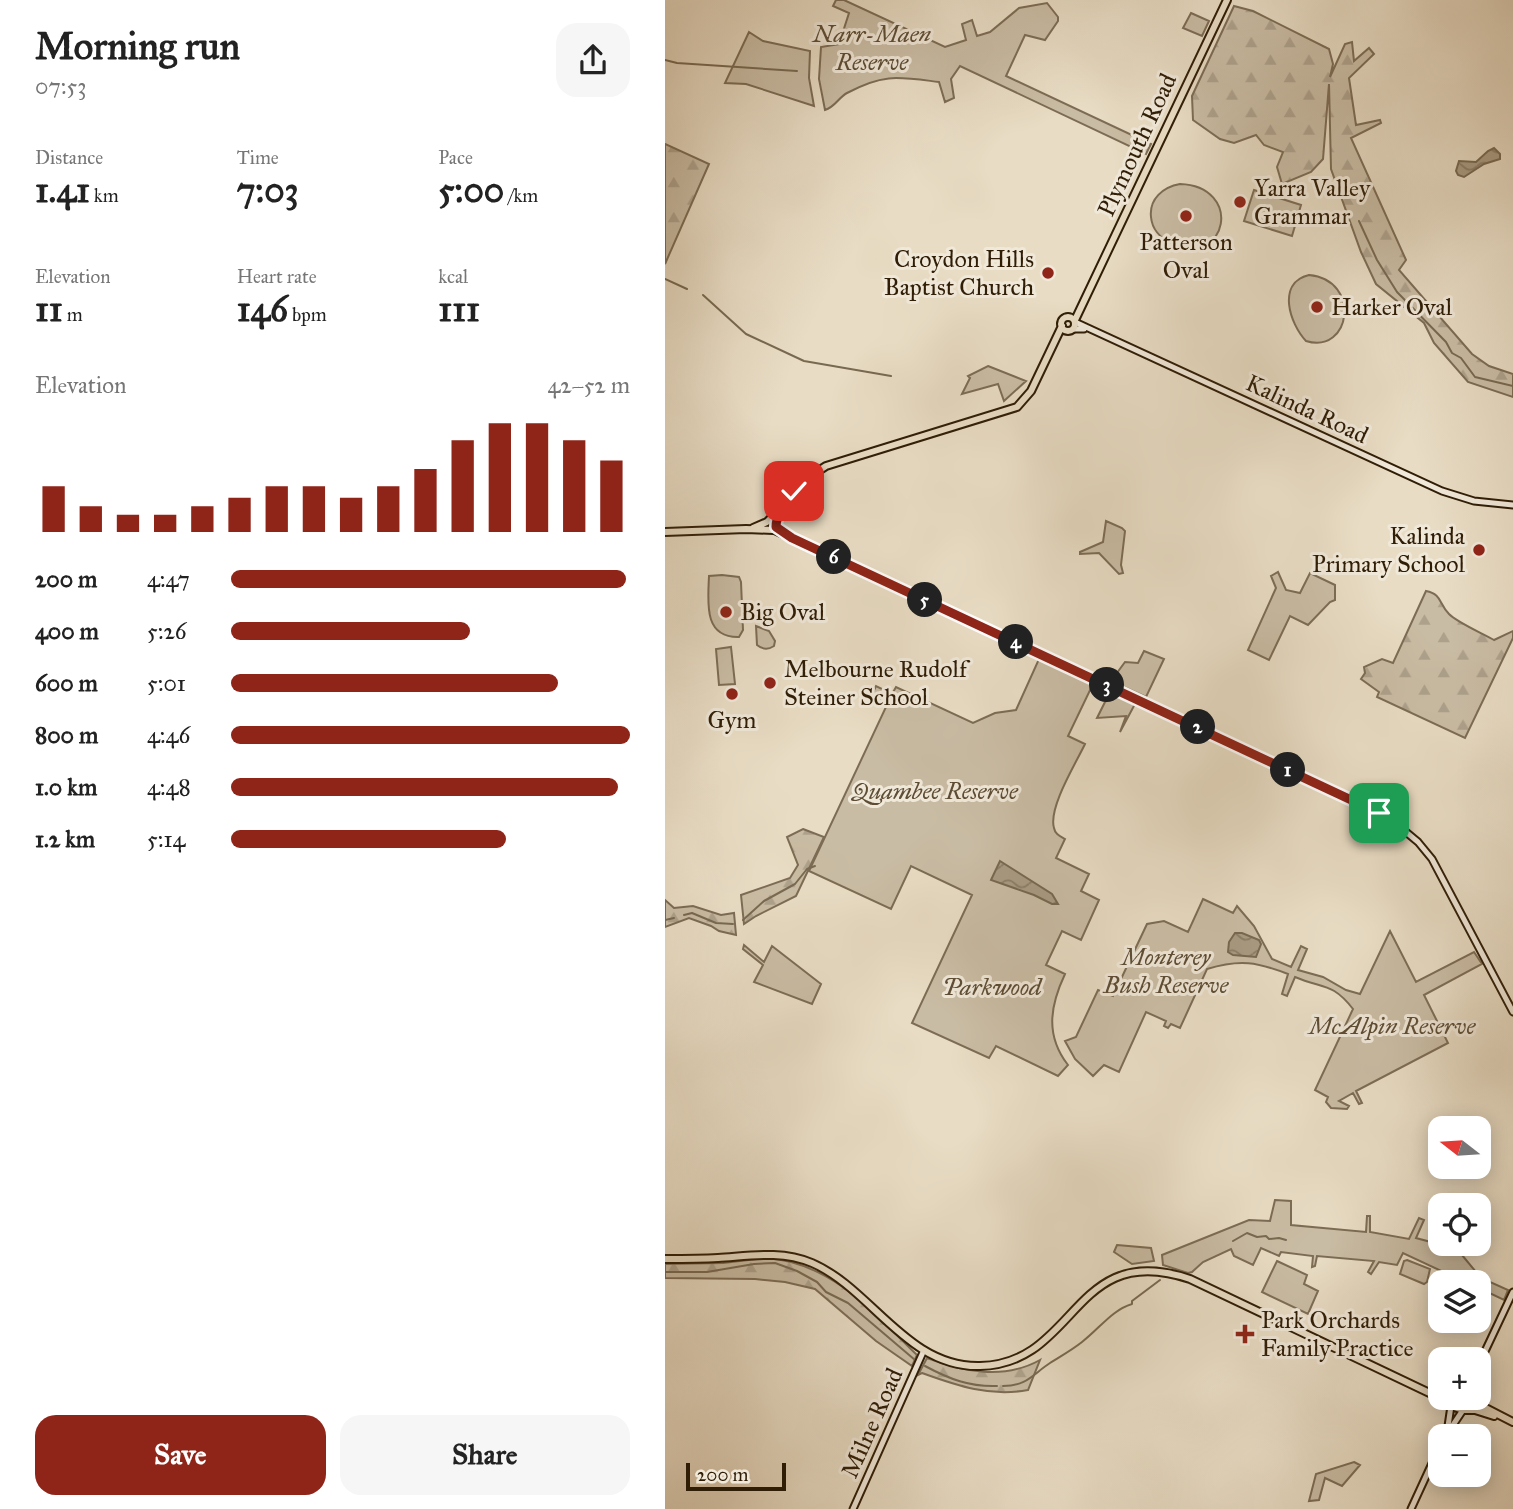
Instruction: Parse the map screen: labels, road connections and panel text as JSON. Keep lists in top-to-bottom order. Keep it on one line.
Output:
{"streets":{"main road":["Plymouth Road","Kalinda Road","Milne Road"]},"crossings":[["Plymouth Road","Kalinda Road"]],"parks":["Narr-Maen Reserve","Quambee Reserve","Monterey Bush Reserve","Parkwood","McAlpin Reserve"],"places":{"other":["Yarra Valley Grammar","Patterson Oval","Croydon Hills Baptist Church","Harker Oval","Kalinda Primary School","Big Oval","Melbourne Rudolf Steiner School","Gym"],"health":["Park Orchards Family Practice"]},"scale_bar":"200 m","north":"left","page":{"heading":["Morning run","07:53"],"stats":[["Distance","1.41 km"],["Time","7:03"],["Pace","5:00 /km"],["Elevation","11 m"],["Heart rate","146 bpm"],["kcal","111"]],"chart":["Elevation","42–52 m"],"pins":["6","5","4","3","2","1"],"list":[{"name":"200 m","note":"4:47"},{"name":"400 m","note":"5:26"},{"name":"600 m","note":"5:01"},{"name":"800 m","note":"4:46"},{"name":"1.0 km","note":"4:48"},{"name":"1.2 km","note":"5:14"}],"map_buttons":["+","−"],"buttons":["Save","Share"],"scale":"200 m"}}
